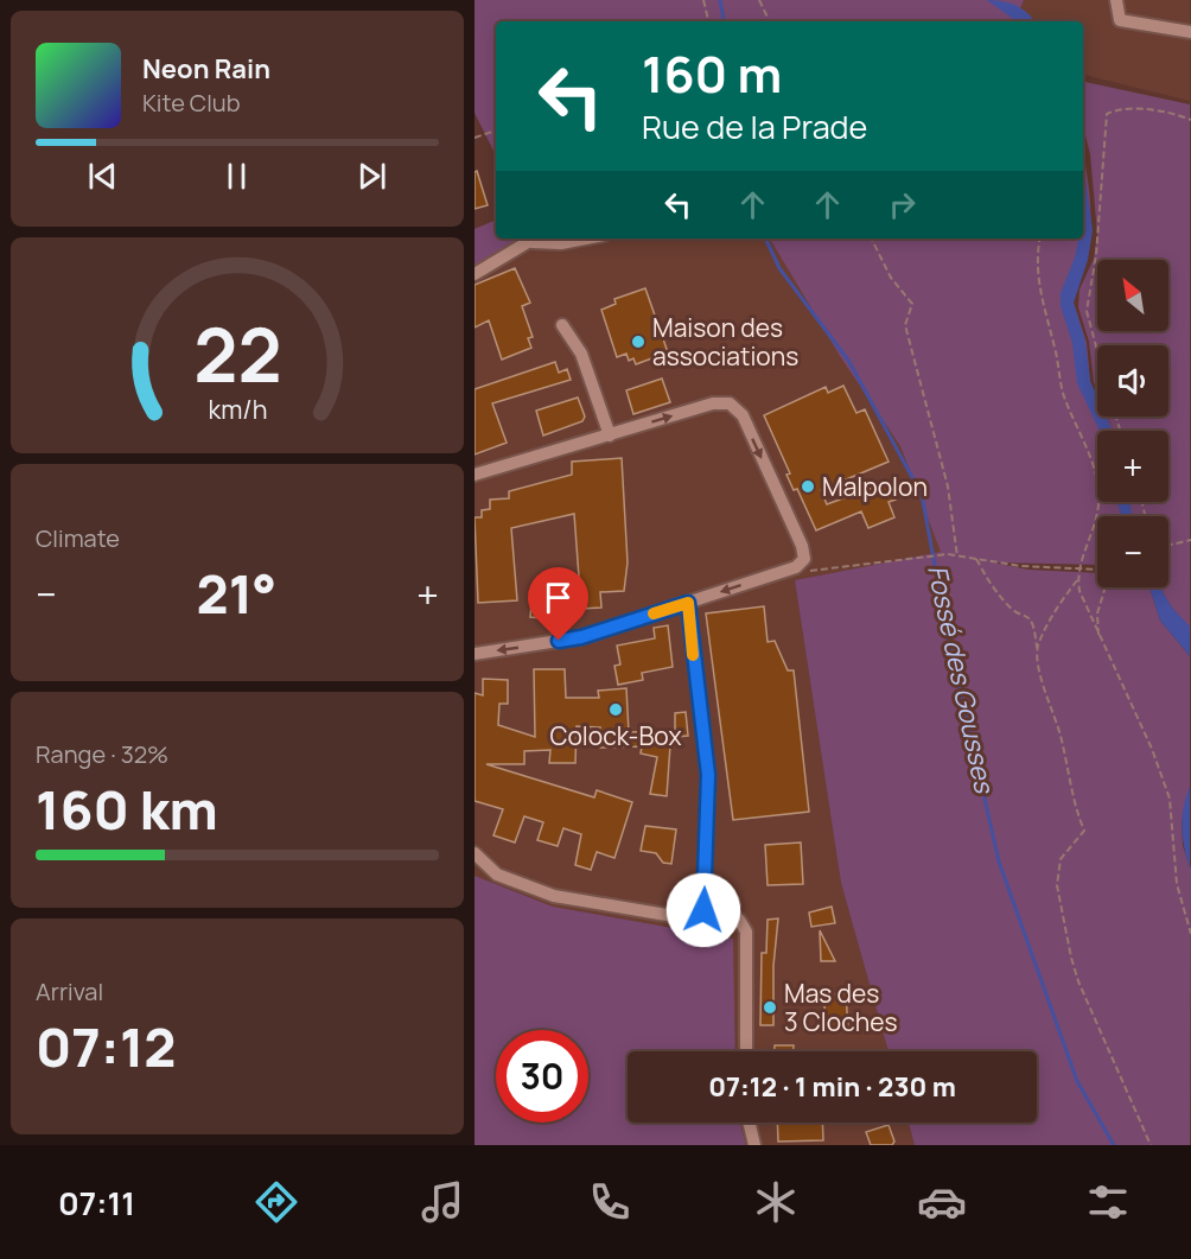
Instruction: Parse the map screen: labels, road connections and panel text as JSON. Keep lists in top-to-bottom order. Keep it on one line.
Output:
{"water":["Fossé des Gousses"],"places":["Maison des associations","Malpolon","Colock-Box","Mas des 3 Cloches"],"north":"top left","page":{"turn":["160 m","Rue de la Prade"],"song":["Neon Rain","Kite Club"],"map_buttons":["+","−"],"tile":["Climate",["Range · 32%","160 km"],["Arrival","07:12"]],"heat":["−","21°","+"],"limit":"30","trip":"07:12 · 1 min · 230 m","tabs":"07:11","gauge":["22","km/h"]}}
